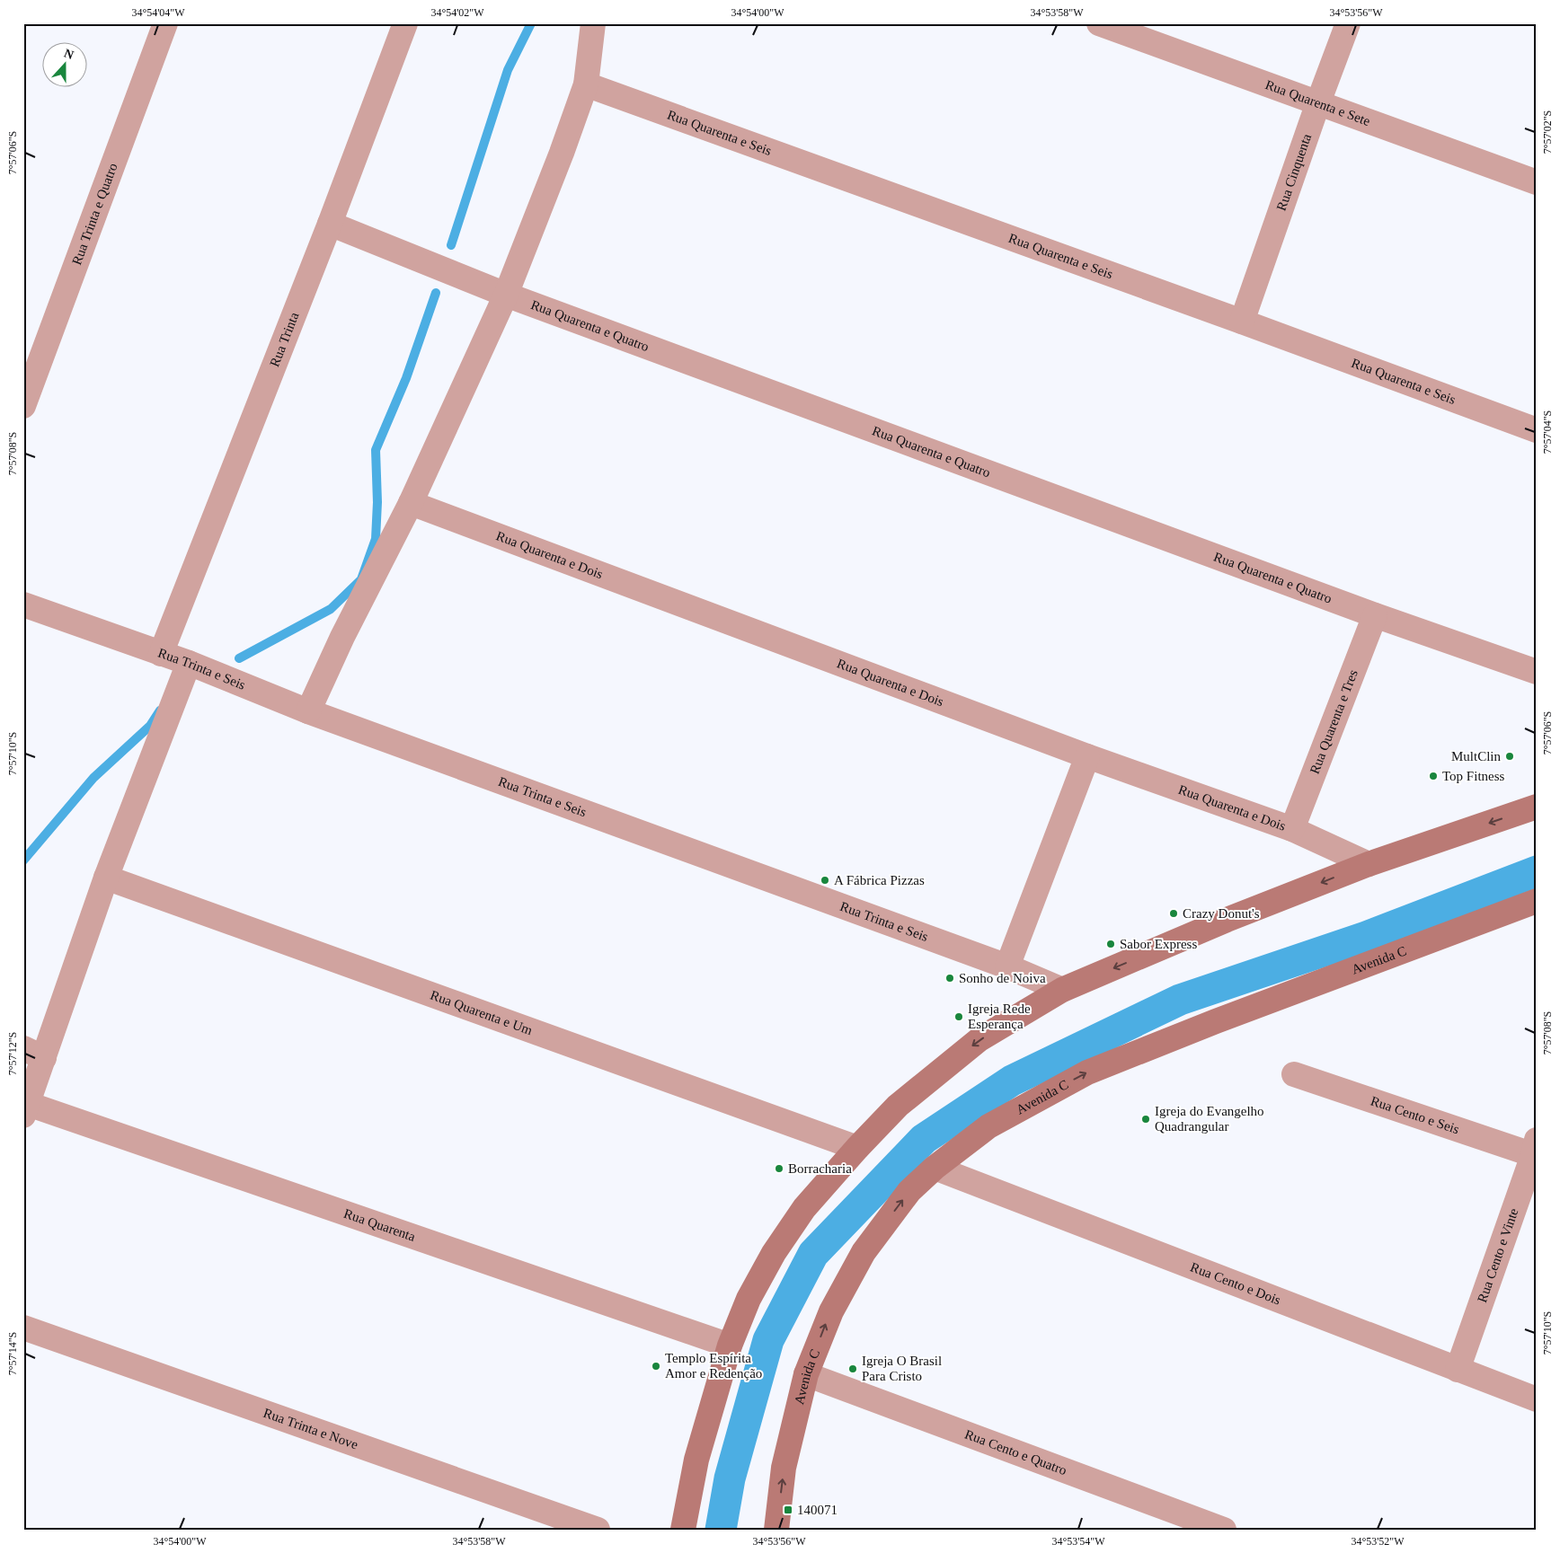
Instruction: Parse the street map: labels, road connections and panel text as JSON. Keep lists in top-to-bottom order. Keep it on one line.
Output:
{"streets":{"main road":["Avenida C"],"street":["Rua Quarenta e Sete","Rua Quarenta e Seis","Rua Cinquenta","Rua Trinta e Quatro","Rua Quarenta e Quatro","Rua Trinta","Rua Quarenta e Dois","Rua Trinta e Seis","Rua Quarenta e Tres","Rua Quarenta e Um","Rua Cento e Seis","Rua Quarenta","Rua Cento e Vinte","Rua Cento e Dois","Rua Trinta e Nove","Rua Cento e Quatro"]},"crossings":[["Rua Quarenta e Sete","Rua Cinquenta"],["Rua Quarenta e Seis","Rua Cinquenta"],["Rua Quarenta e Quatro","Rua Trinta"],["Rua Quarenta e Quatro","Rua Quarenta e Tres"],["Rua Trinta","Rua Trinta e Seis"],["Rua Quarenta e Dois","Rua Quarenta e Tres"],["Avenida C","Rua Cento e Dois"],["Avenida C","Rua Cento e Quatro"],["Rua Cento e Seis","Rua Cento e Vinte"],["Rua Cento e Vinte","Rua Cento e Dois"]],"places":{"other":["MultClin","Top Fitness","A Fábrica Pizzas","Crazy Donut's","Sabor Express","Sonho de Noiva","Igreja Rede Esperança","Igreja do Evangelho Quadrangular","Borracharia","Templo Espírita Amor e Redenção","Igreja O Brasil Para Cristo"],"transit":["140071"]},"north":"top","coordinates":["34°54'04\"W","34°54'02\"W","34°54'00\"W","34°53'58\"W","34°53'56\"W","7°57'02\"S","7°57'06\"S","7°57'04\"S","7°57'08\"S","7°57'10\"S","7°57'12\"S","7°57'14\"S","34°53'54\"W","34°53'52\"W"]}
